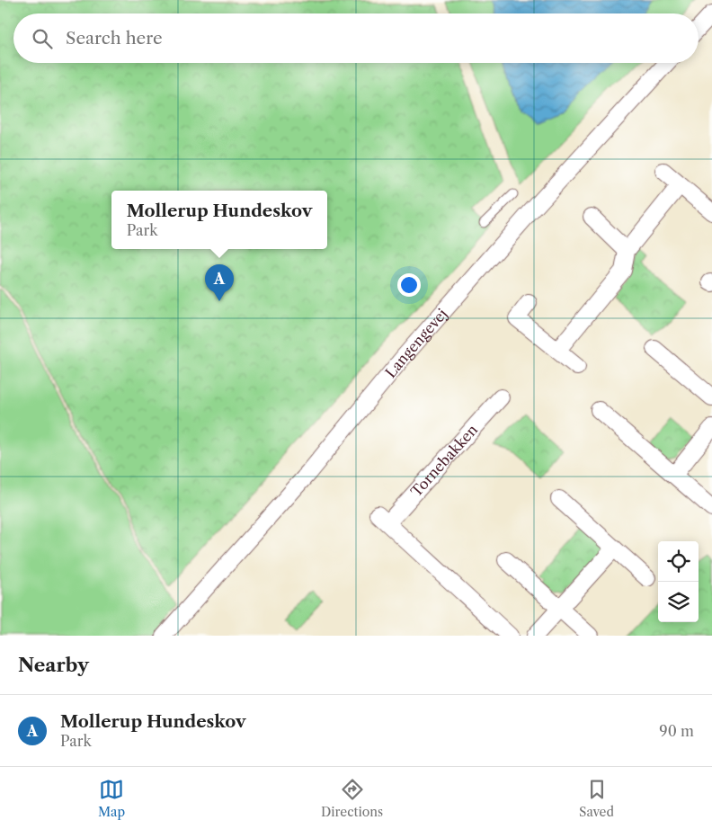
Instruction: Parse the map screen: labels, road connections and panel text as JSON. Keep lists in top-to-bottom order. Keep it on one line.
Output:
{"streets":{"street":["Langengevej","Tornebakken"]},"page":{"search":"Search here","popup":["Mollerup Hundeskov","Park"],"pins":"A","heading":"Nearby","list":[{"mark":"A","name":"Mollerup Hundeskov","note":"Park","value":"90 m"}],"nav":["Map","Directions","Saved"]}}
